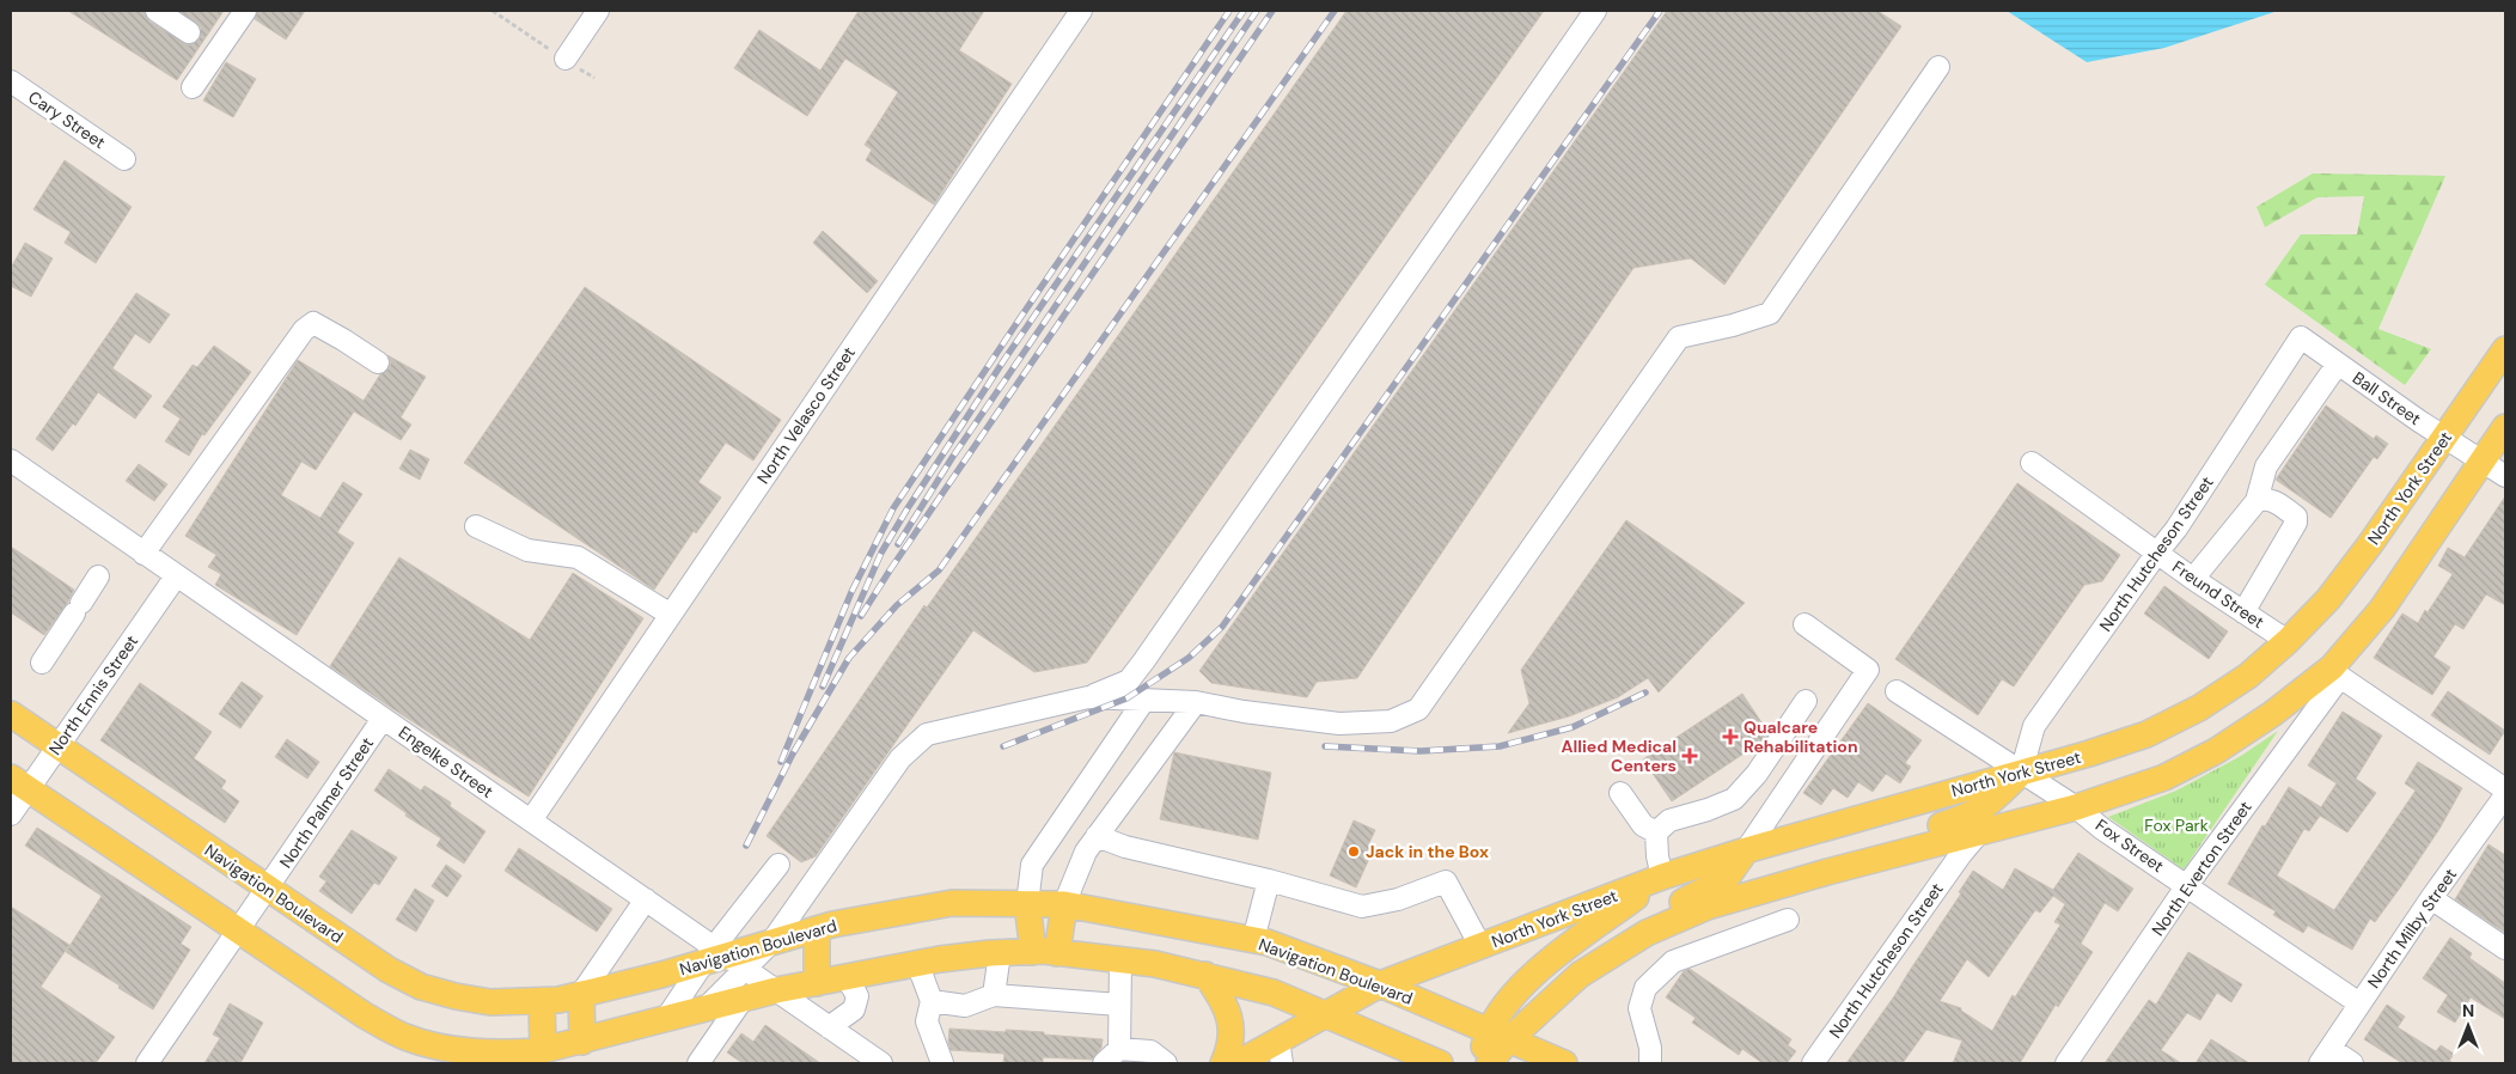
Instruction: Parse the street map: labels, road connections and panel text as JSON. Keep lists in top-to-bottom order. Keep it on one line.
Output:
{"streets":{"main road":["North York Street","Navigation Boulevard"],"street":["Cary Street","Ball Street","North Velasco Street","North Hutcheson Street","Freund Street","North Ennis Street","Engelke Street","North Palmer Street","Fox Street","North Everton Street","North Milby Street"]},"crossings":[["Ball Street","North York Street"],["Ball Street","North Hutcheson Street"],["North Velasco Street","Engelke Street"],["North York Street","North Hutcheson Street"],["North York Street","Freund Street"],["North York Street","Fox Street"],["North York Street","Navigation Boulevard"],["North Hutcheson Street","Freund Street"],["North Hutcheson Street","Fox Street"],["North Ennis Street","Engelke Street"],["North Ennis Street","Navigation Boulevard"],["Engelke Street","North Palmer Street"],["Engelke Street","Navigation Boulevard"],["North Palmer Street","Navigation Boulevard"],["Fox Street","North Everton Street"],["Fox Street","North Milby Street"]],"parks":["Fox Park"],"places":{"health":["Qualcare Rehabilitation","Allied Medical Centers"],"other":["Jack in the Box"]},"north":"top"}
